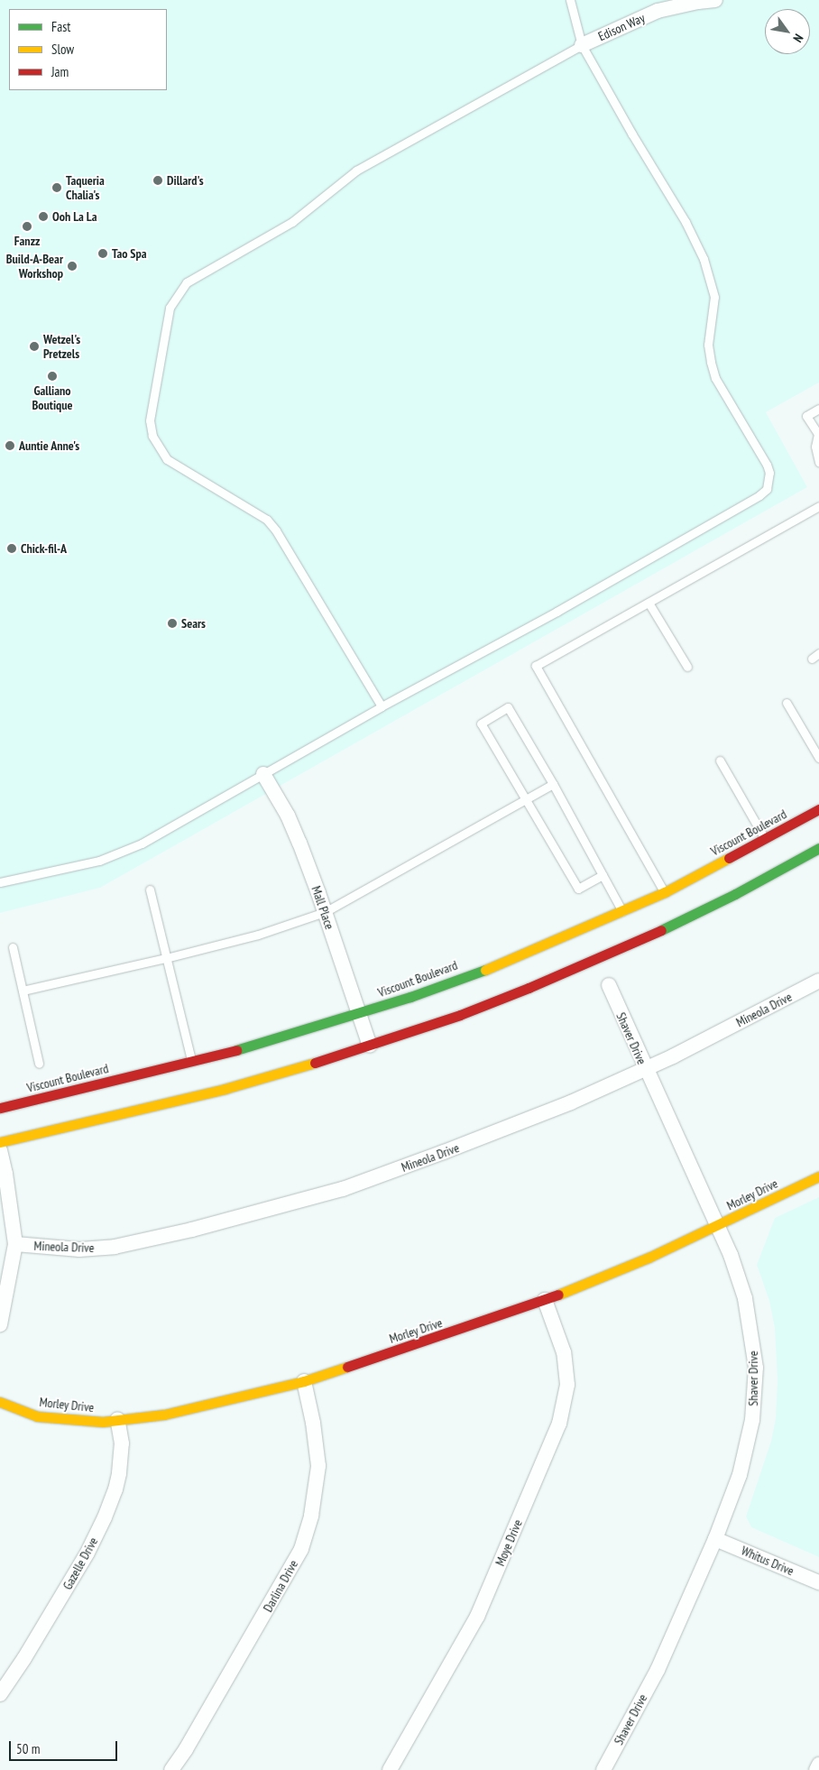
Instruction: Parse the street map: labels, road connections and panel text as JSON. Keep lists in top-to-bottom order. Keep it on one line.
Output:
{"streets":{"main road":["Viscount Boulevard","Morley Drive"],"street":["Edison Way","Mall Place","Mineola Drive","Shaver Drive","Moye Drive","Whitus Drive","Gazelle Drive","Darlina Drive"]},"crossings":[["Viscount Boulevard","Mall Place"],["Mineola Drive","Shaver Drive"],["Shaver Drive","Morley Drive"],["Shaver Drive","Whitus Drive"],["Morley Drive","Moye Drive"],["Morley Drive","Gazelle Drive"],["Morley Drive","Darlina Drive"]],"places":["Dillard's","Taqueria Chalia's","Ooh La La","Fanzz","Tao Spa","Build-A-Bear Workshop","Wetzel's Pretzels","Galliano Boutique","Auntie Anne's","Chick-fil-A","Sears"],"legend":["Fast","Slow","Jam"],"scale_bar":"50 m","north":"bottom right"}
